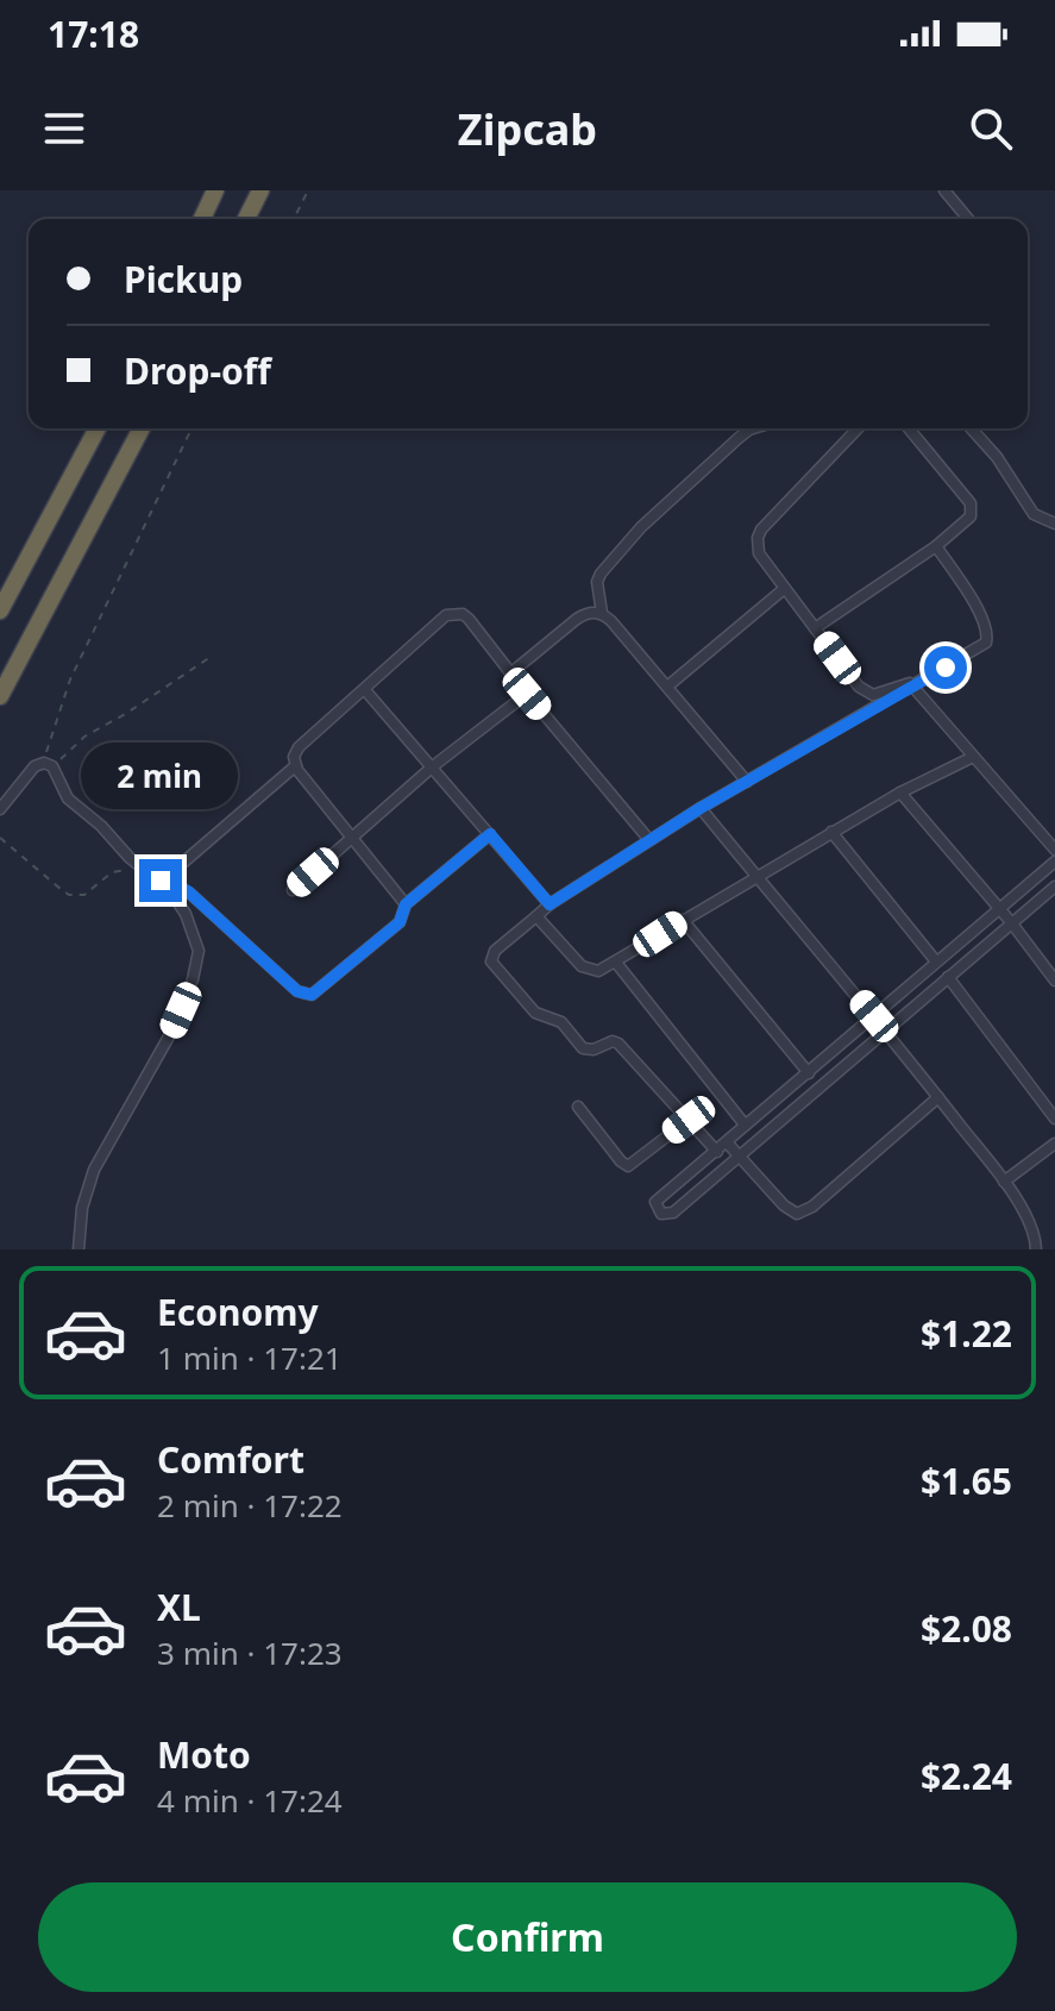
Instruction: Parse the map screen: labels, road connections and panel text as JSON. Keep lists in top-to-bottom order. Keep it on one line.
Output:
{"page":{"status":"17:18","header":"Zipcab","banner":["Pickup","Drop-off"],"bubble":"2 min","list":[{"name":"Economy","note":"1 min · 17:21","value":"$1.22"},{"name":"Comfort","note":"2 min · 17:22","value":"$1.65"},{"name":"XL","note":"3 min · 17:23","value":"$2.08"},{"name":"Moto","note":"4 min · 17:24","value":"$2.24"}],"buttons":"Confirm"}}
